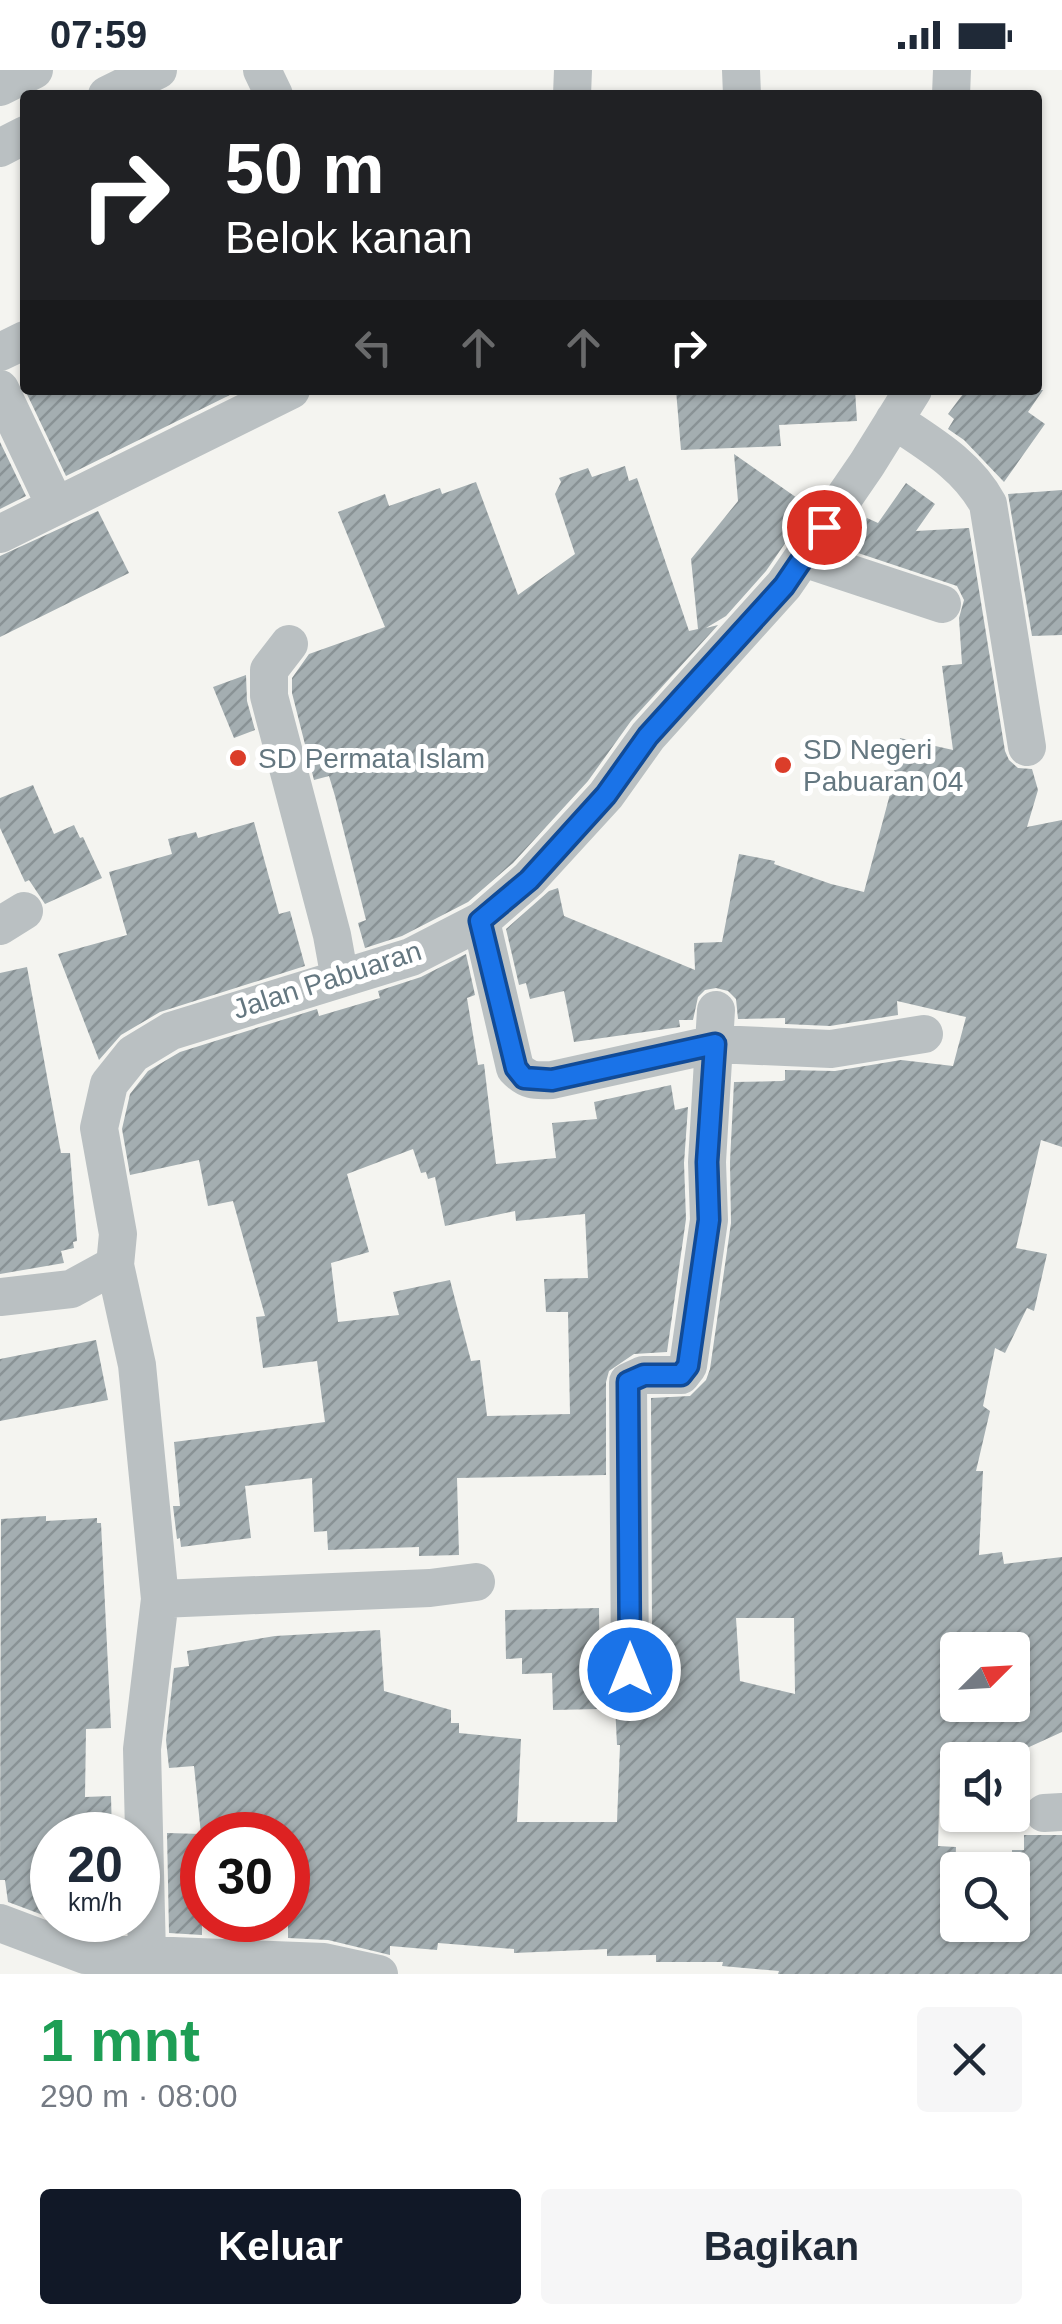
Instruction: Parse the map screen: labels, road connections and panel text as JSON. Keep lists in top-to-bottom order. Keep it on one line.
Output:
{"streets":{"street":["Jalan Pabuaran"]},"places":["SD Permata Islam","SD Negeri Pabuaran 04"],"north":"top right","page":{"status":"07:59","turn":["50 m","Belok kanan"],"speed":"20 km/h","limit":"30","heading":["1 mnt","290 m · 08:00"],"buttons":["Keluar","Bagikan"]}}
